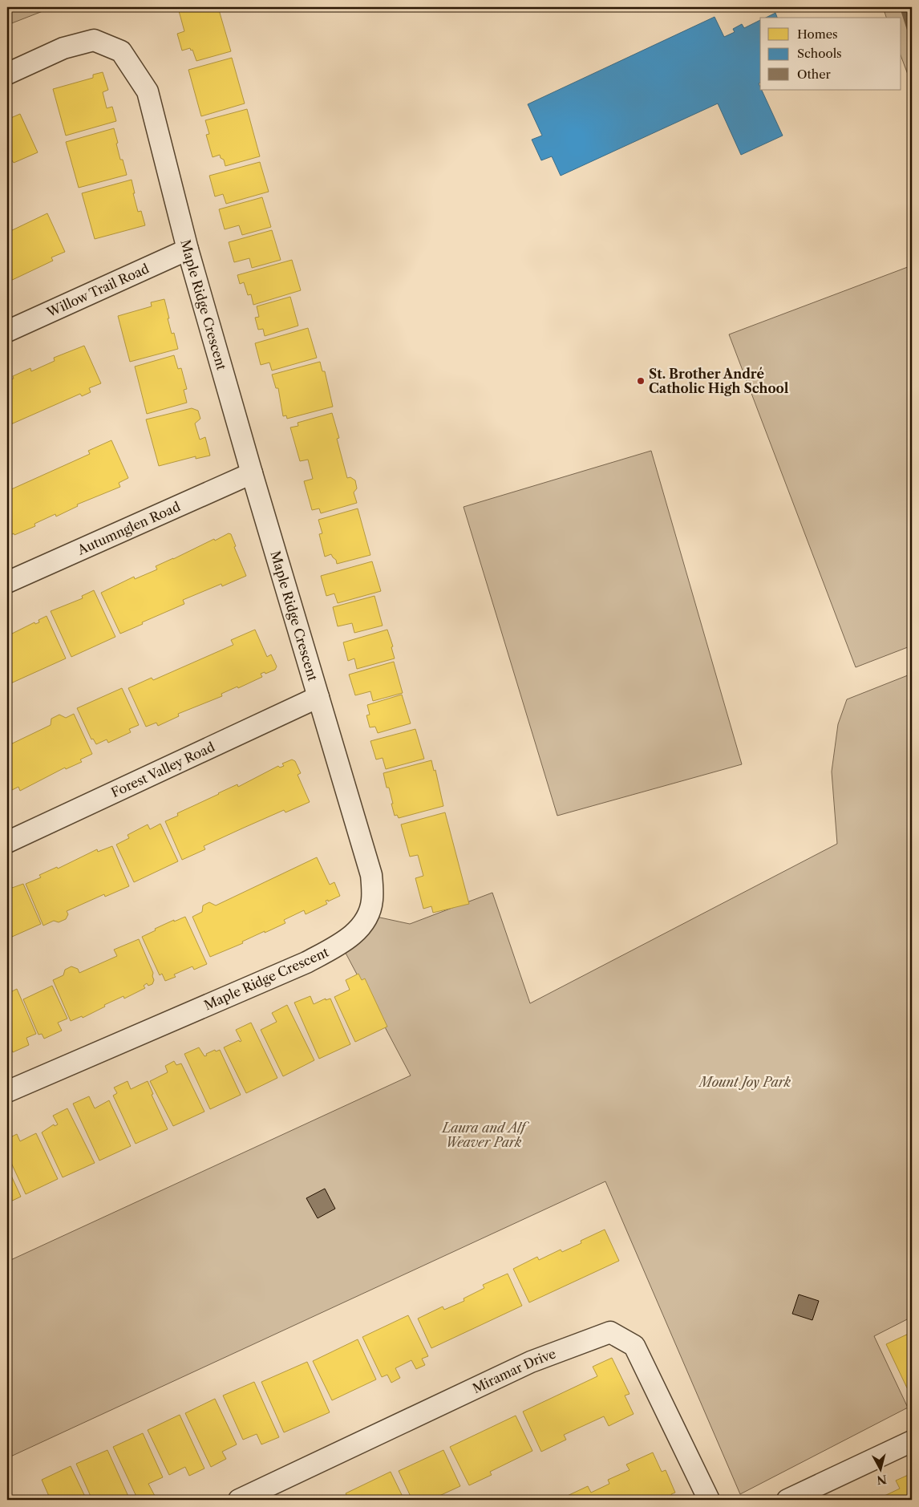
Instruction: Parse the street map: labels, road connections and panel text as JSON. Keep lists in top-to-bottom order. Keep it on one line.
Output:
{"streets":{"street":["Willow Trail Road","Maple Ridge Crescent","Autumnglen Road","Forest Valley Road","Miramar Drive"]},"crossings":[["Willow Trail Road","Maple Ridge Crescent"],["Maple Ridge Crescent","Autumnglen Road"],["Maple Ridge Crescent","Forest Valley Road"]],"parks":["Mount Joy Park","Laura and Alf Weaver Park"],"places":["St. Brother André Catholic High School"],"legend":["Homes","Schools","Other"],"north":"bottom"}
